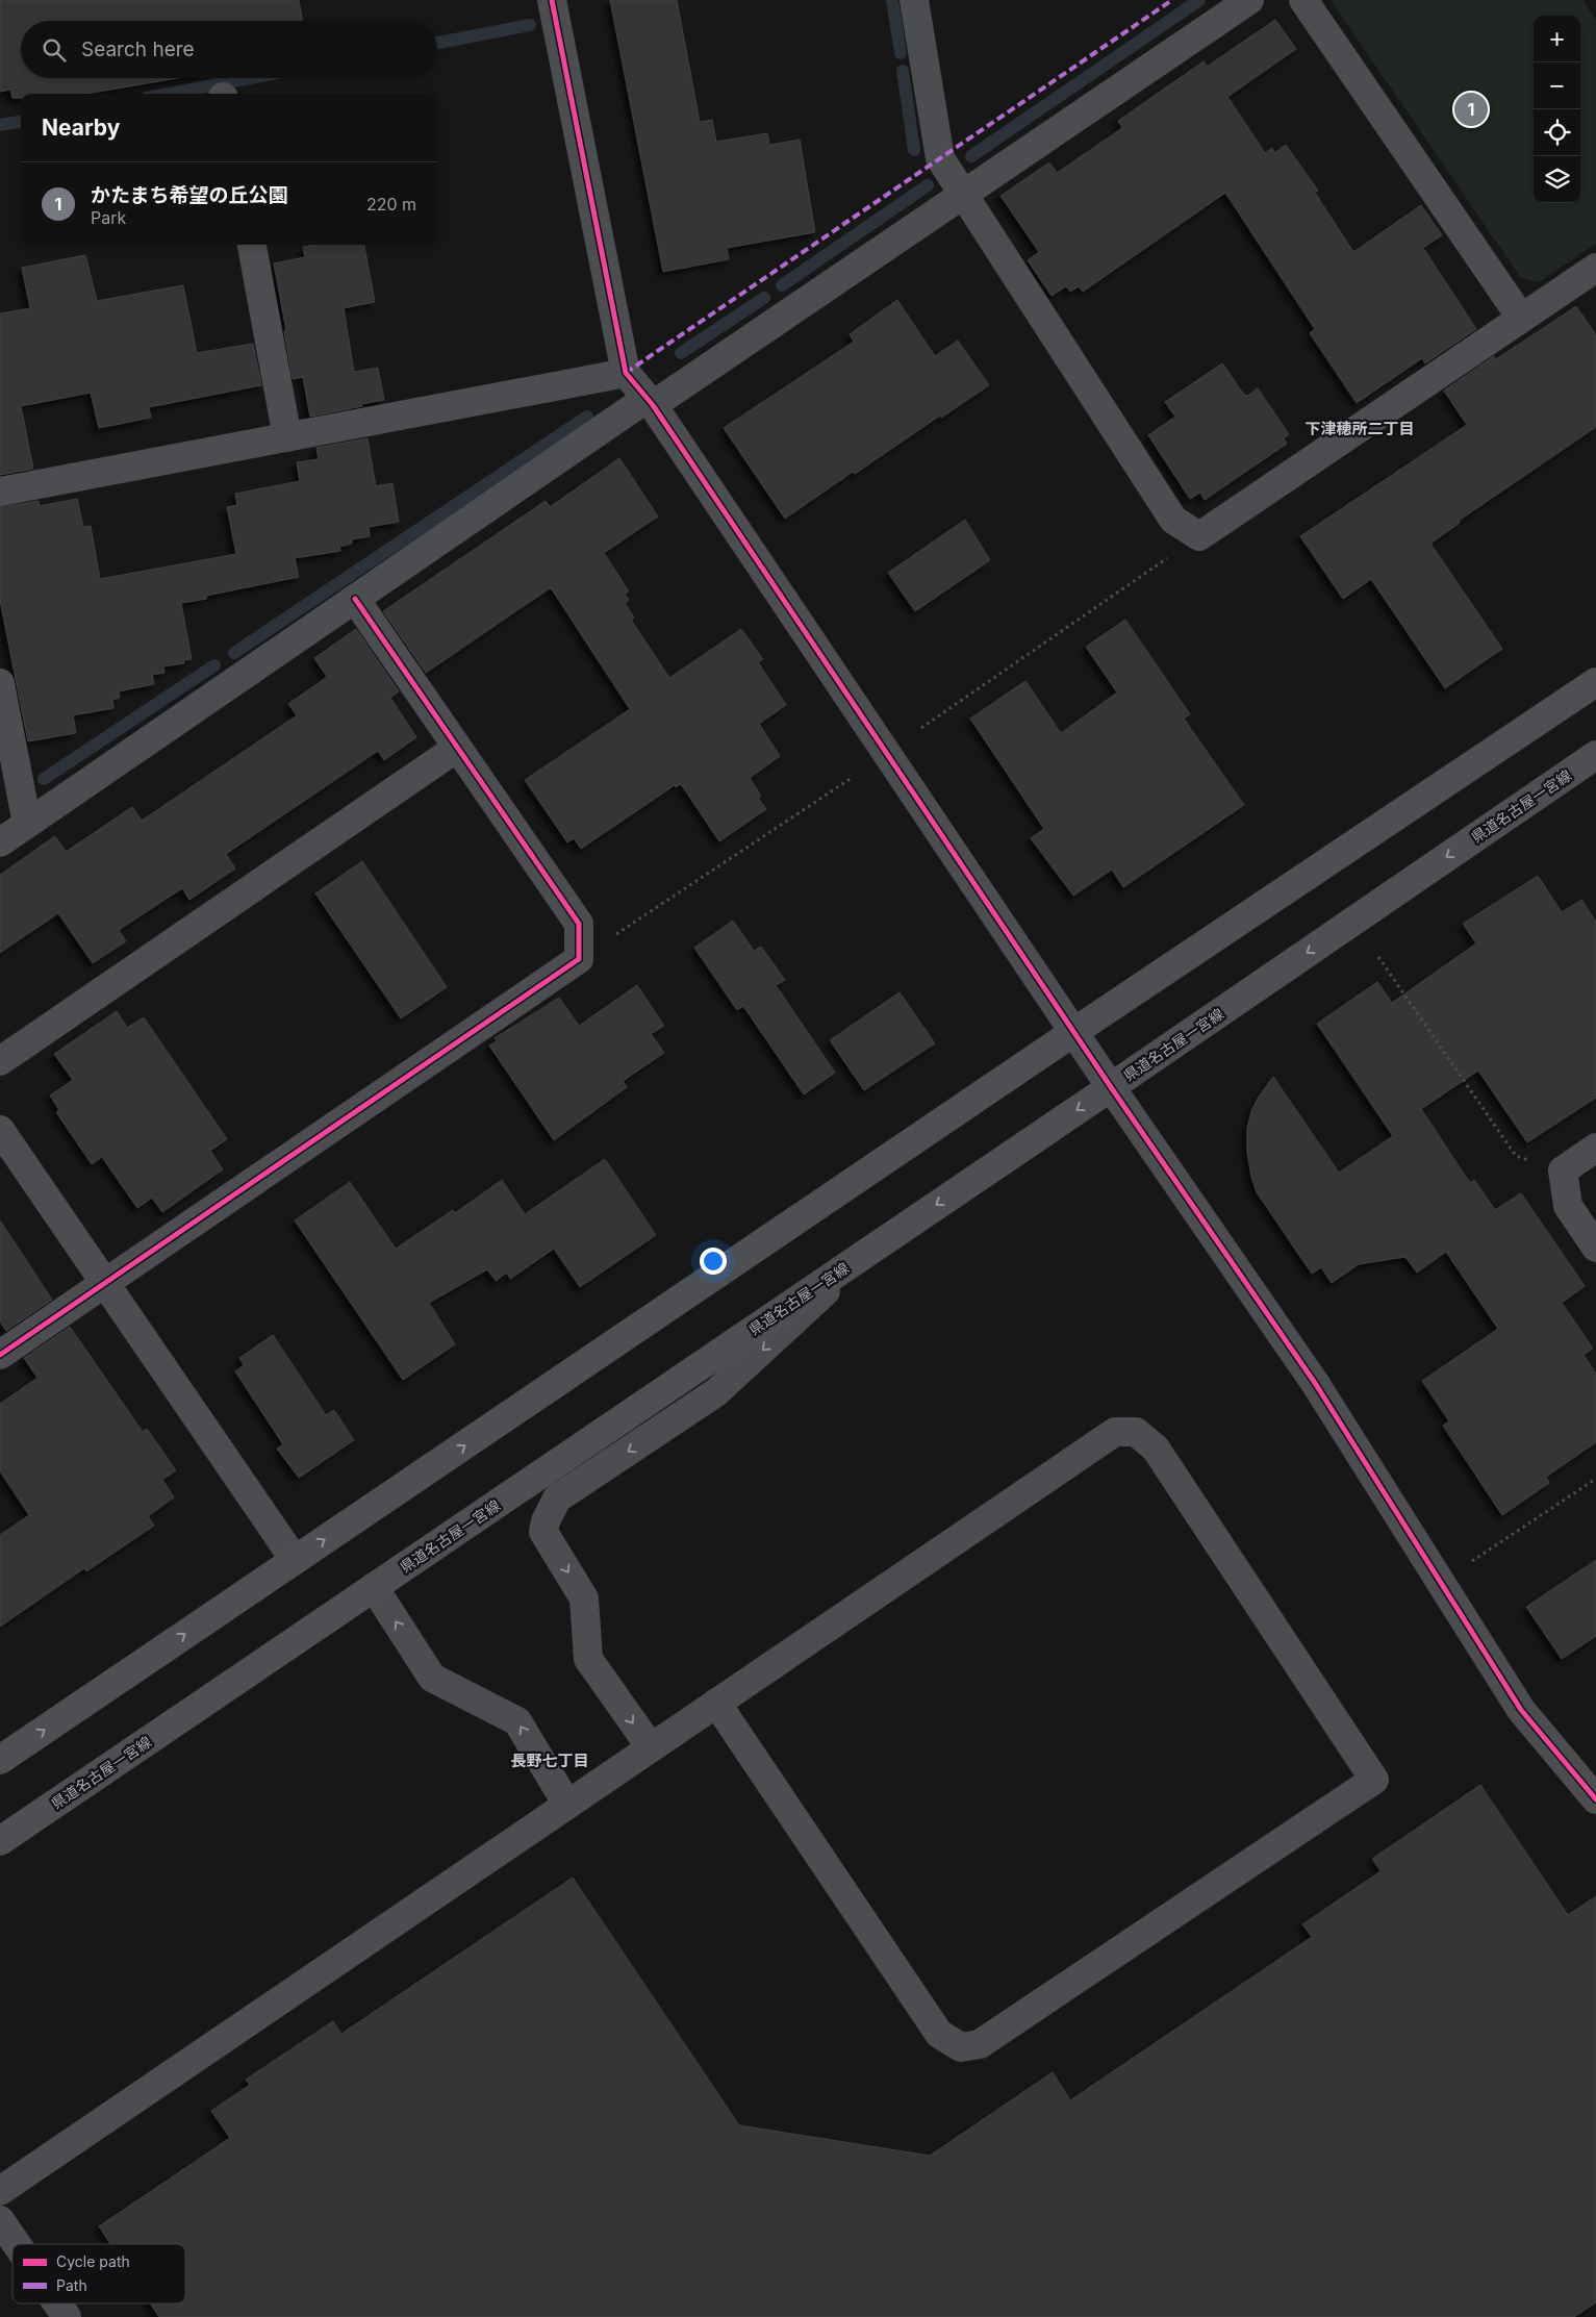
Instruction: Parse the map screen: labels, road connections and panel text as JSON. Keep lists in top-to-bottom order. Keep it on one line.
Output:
{"streets":{"main road":["県道名古屋一宮線"]},"districts":["下津穂所二丁目","長野七丁目"],"legend":["Cycle path","Path"],"page":{"map_buttons":["+","−"],"search":"Search here","pins":"1","heading":"Nearby","list":[{"mark":"1","name":"かたまち希望の丘公園","note":"Park","value":"220 m"}]}}
